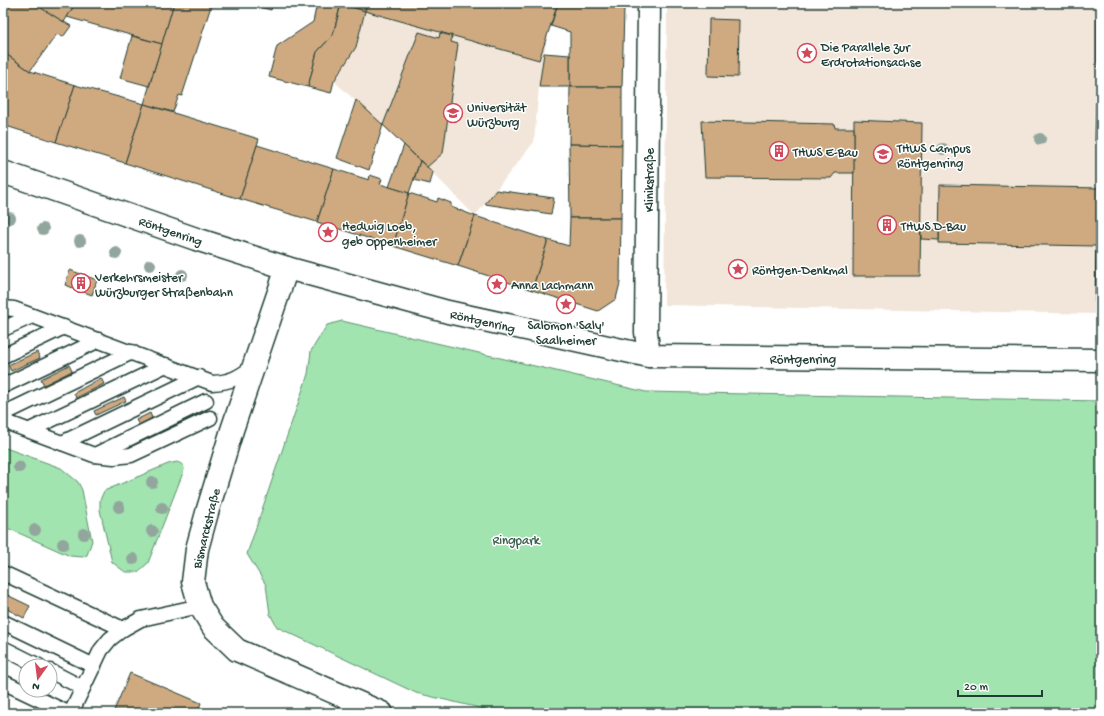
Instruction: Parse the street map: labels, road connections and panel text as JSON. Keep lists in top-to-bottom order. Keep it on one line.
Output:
{"streets":{"main road":["Klinikstraße","Röntgenring","Bismarckstraße"]},"crossings":[["Klinikstraße","Röntgenring"],["Röntgenring","Bismarckstraße"]],"parks":["Ringpark"],"places":{"place":["Die Parallele zur Erdrotationsachse","Hedwig Loeb, geb Oppenheimer","Röntgen-Denkmal","Anna Lachmann","Salomon 'Saly' Saalheimer"],"school or university":["Universität Würzburg","THWS Campus Röntgenring"],"building":["THWS E-Bau","THWS D-Bau","Verkehrsmeister Würzburger Straßenbahn"]},"scale_bar":"20 m","north":"bottom"}
